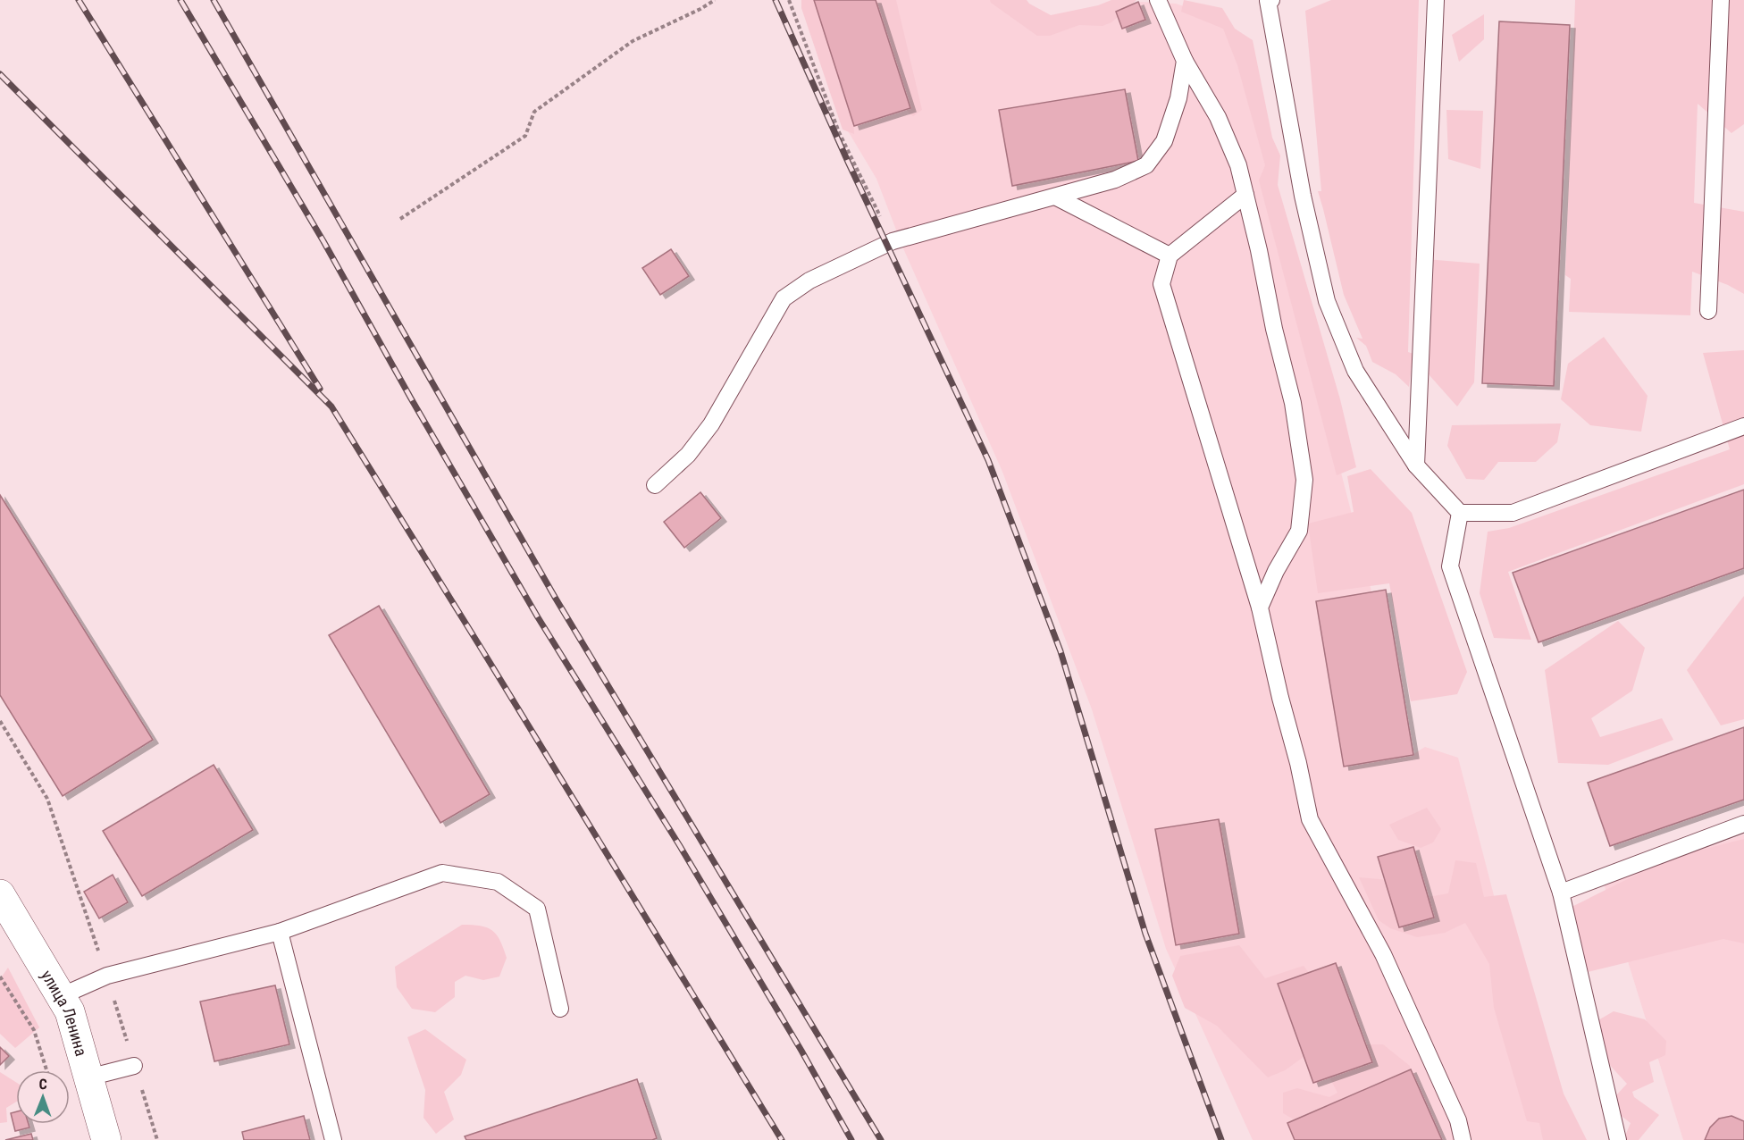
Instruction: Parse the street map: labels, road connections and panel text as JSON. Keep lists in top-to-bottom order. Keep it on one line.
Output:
{"streets":{"main road":["улица Ленина"]},"north":"top"}
